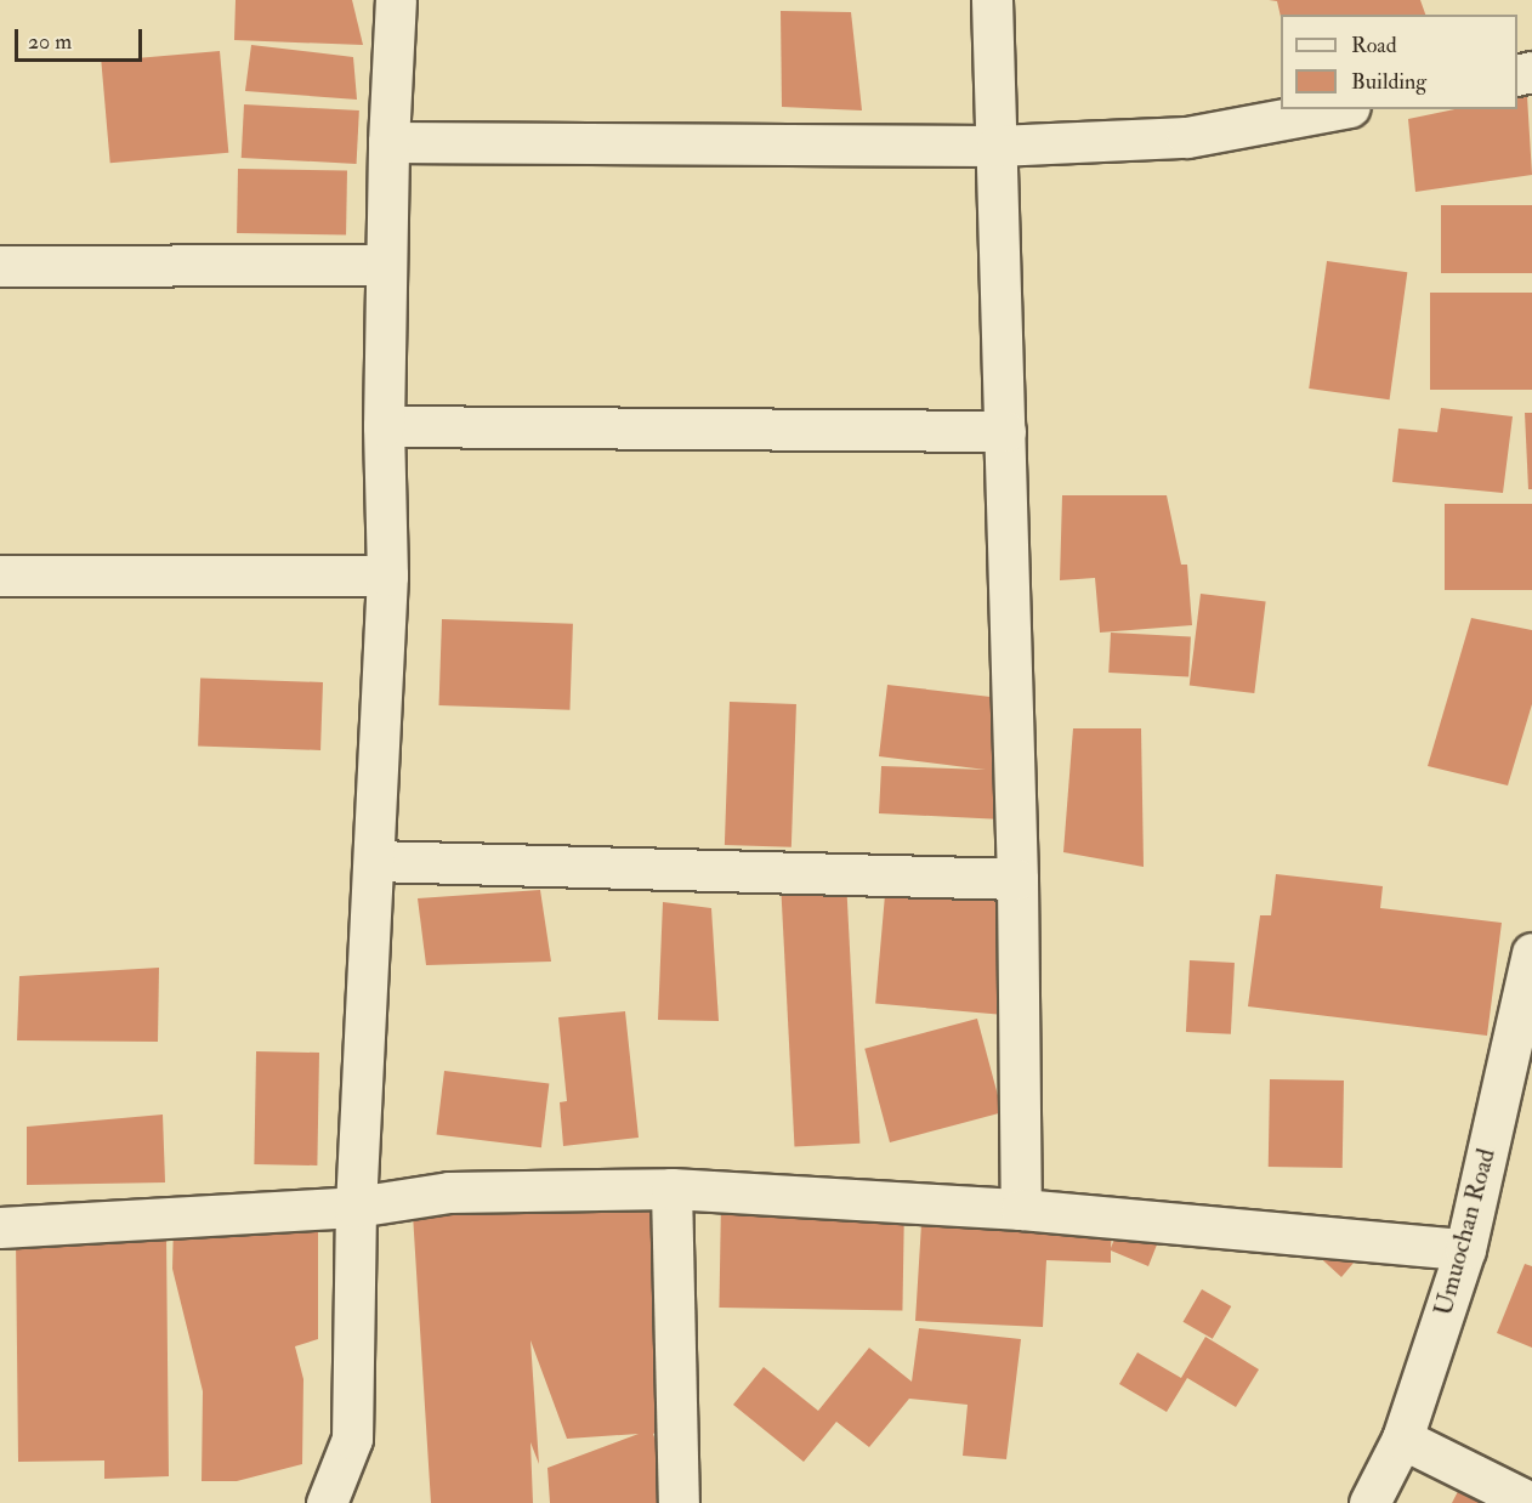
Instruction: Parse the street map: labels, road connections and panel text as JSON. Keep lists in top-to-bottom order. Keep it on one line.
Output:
{"streets":{"street":["Umuochan Road"]},"legend":["Road","Building"],"scale_bar":"20 m"}
